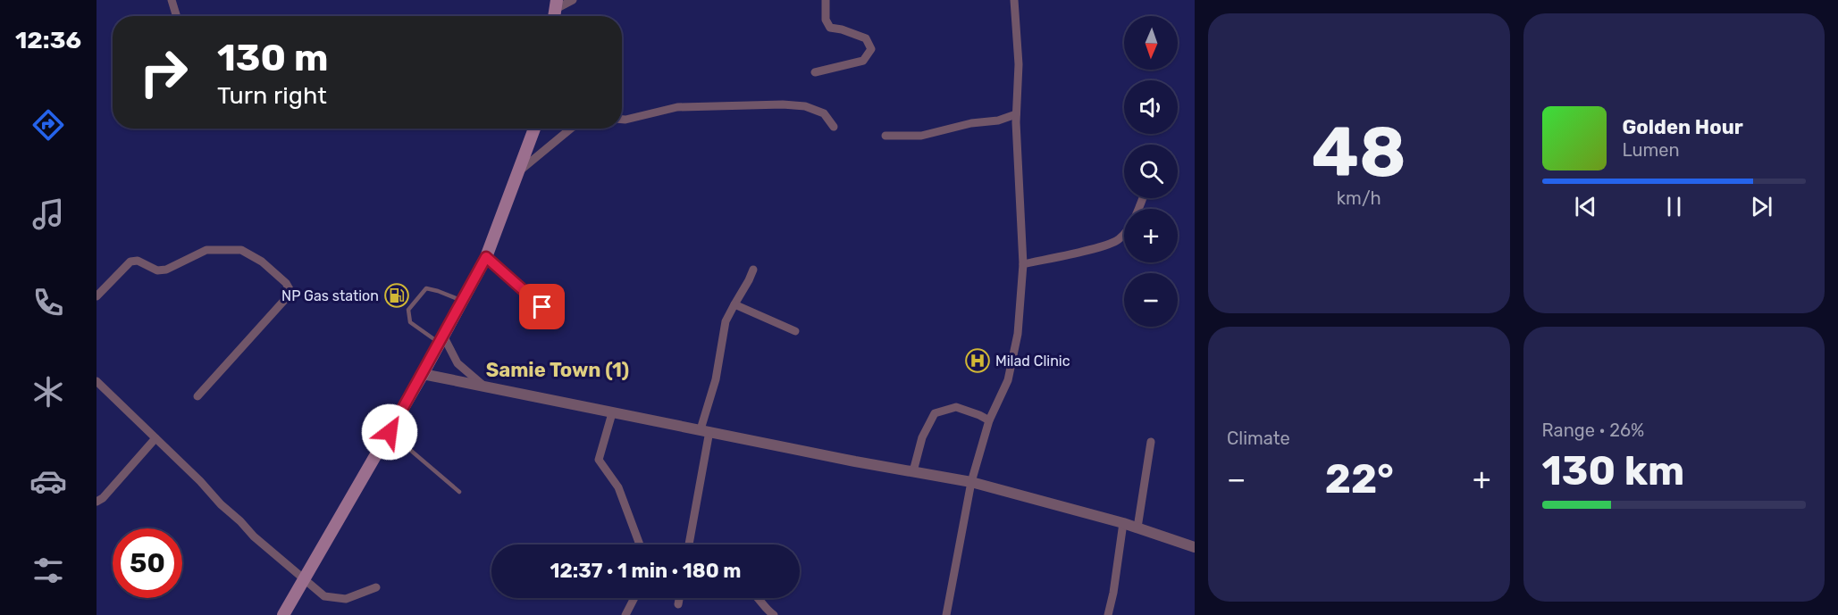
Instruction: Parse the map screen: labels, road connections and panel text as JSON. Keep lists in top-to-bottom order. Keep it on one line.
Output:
{"districts":["Samie Town (1)"],"places":{"fuel station":["NP Gas station"],"hospital":["Milad Clinic"]},"north":"bottom","page":{"tabs":"12:36","tile":[["48","km/h"],"Climate",["Range · 26%","130 km"]],"map_buttons":["+","−"],"turn":["130 m","Turn right"],"song":["Golden Hour","Lumen"],"heat":["−","22°","+"],"limit":"50","trip":"12:37 · 1 min · 180 m"}}
